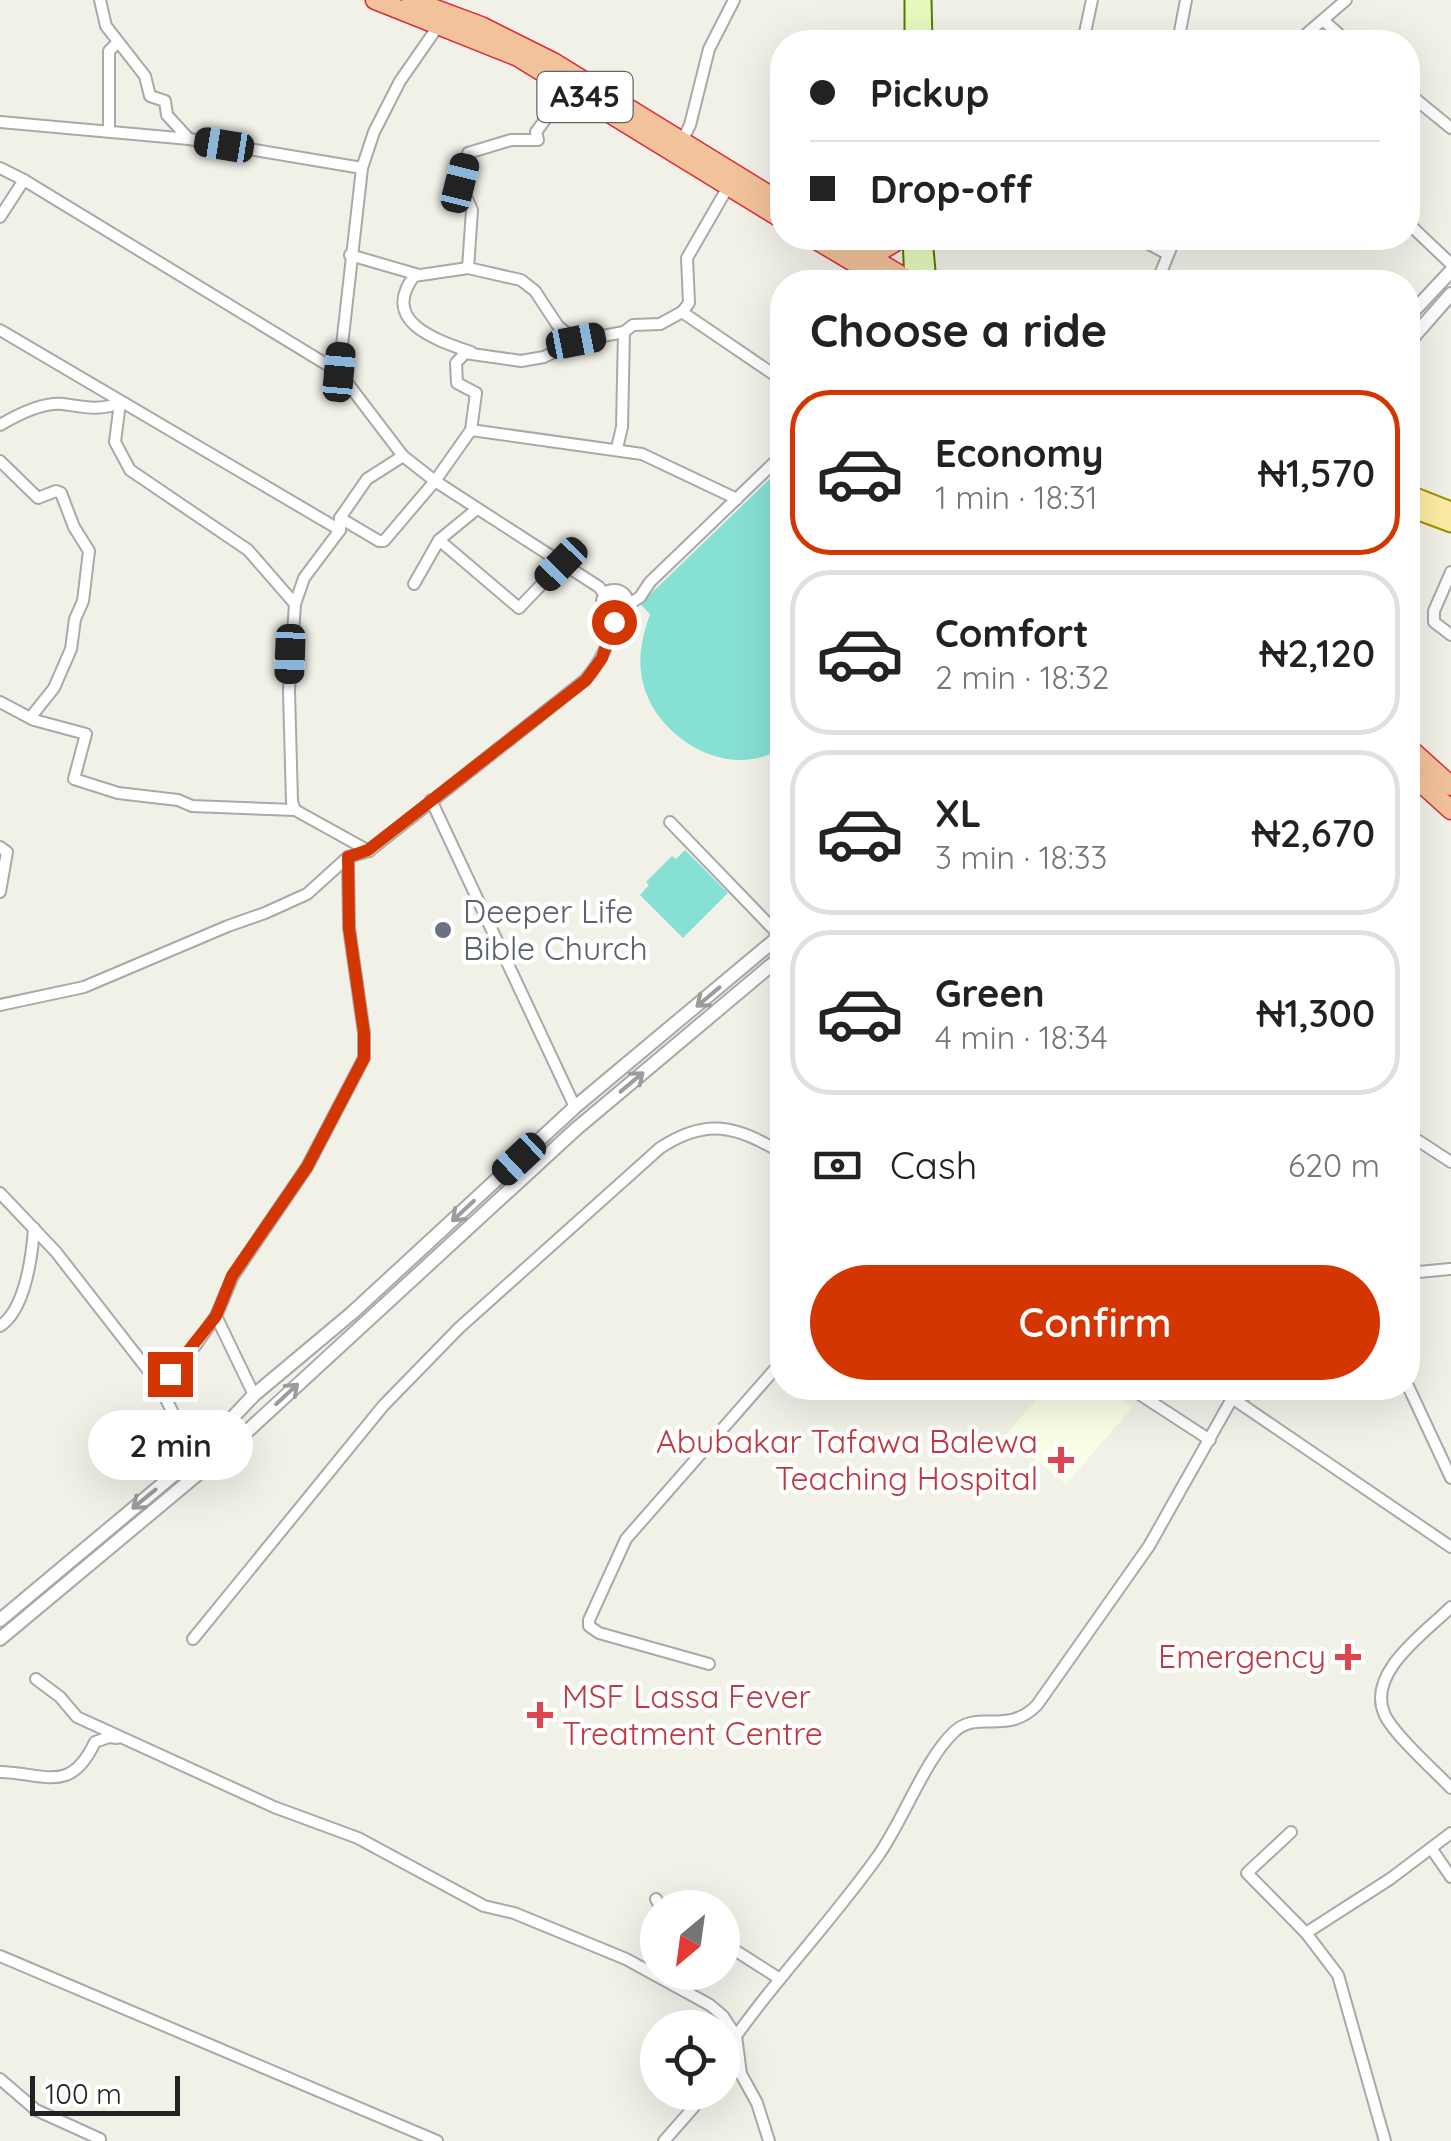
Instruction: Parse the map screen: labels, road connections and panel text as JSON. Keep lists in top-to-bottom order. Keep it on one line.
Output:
{"streets":{"highway":["A345"]},"places":{"other":["Deeper Life Bible Church"],"health":["Abubakar Tafawa Balewa Teaching Hospital","Emergency","MSF Lassa Fever Treatment Centre"]},"scale_bar":"100 m","north":"bottom left","page":{"banner":["Pickup","Drop-off"],"heading":"Choose a ride","list":[{"name":"Economy","note":"1 min · 18:31","value":"₦1,570"},{"name":"Comfort","note":"2 min · 18:32","value":"₦2,120"},{"name":"XL","note":"3 min · 18:33","value":"₦2,670"},{"name":"Green","note":"4 min · 18:34","value":"₦1,300"}],"pay":["Cash","620 m"],"buttons":"Confirm","bubble":"2 min","scale":"100 m"}}
